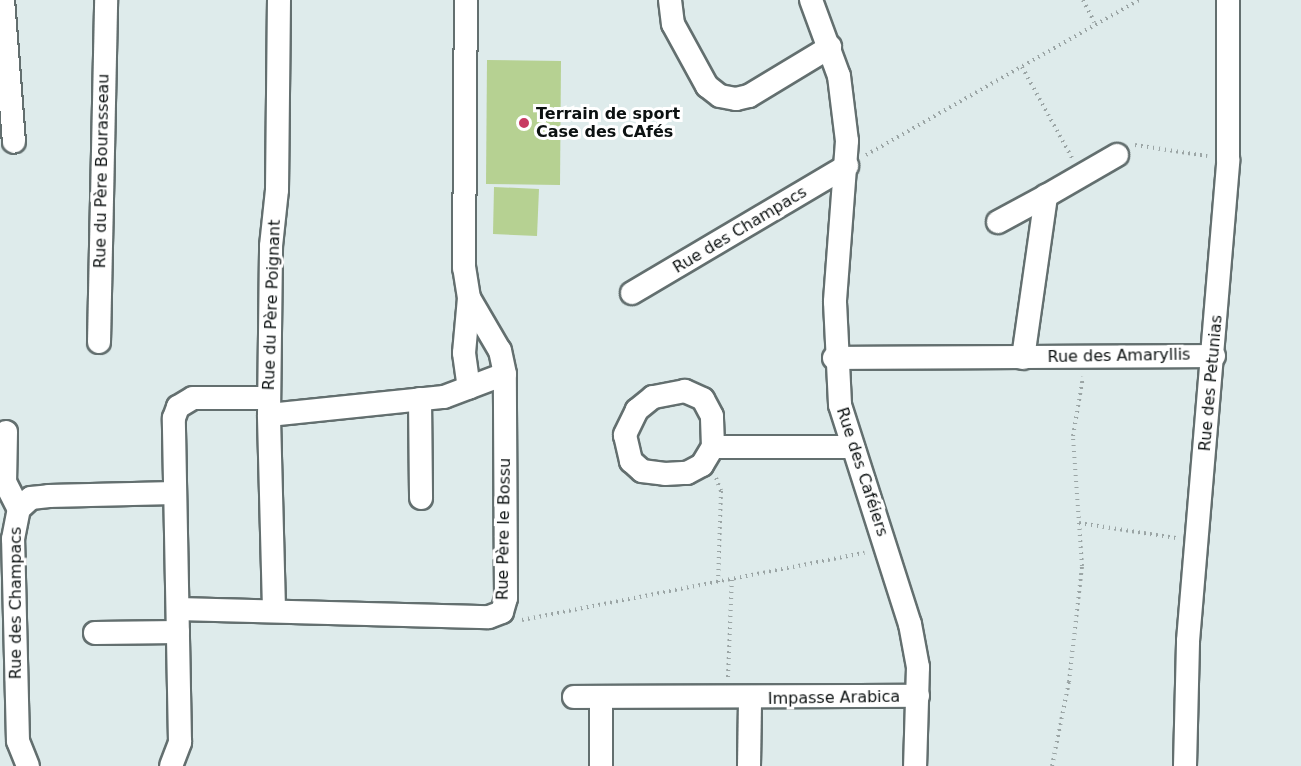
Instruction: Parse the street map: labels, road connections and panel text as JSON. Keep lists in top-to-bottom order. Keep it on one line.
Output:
{"streets":{"street":["Rue du Père Bourasseau","Rue des Champacs","Rue du Père Poignant","Rue des Amaryllis","Rue des Petunias","Rue des Caféiers","Rue Père le Bossu","Impasse Arabica"]},"crossings":[["Rue des Champacs","Rue des Caféiers"],["Rue du Père Poignant","Rue Père le Bossu"],["Rue des Amaryllis","Rue des Petunias"],["Rue des Amaryllis","Rue des Caféiers"],["Rue des Caféiers","Impasse Arabica"]],"places":["Terrain de sport Case des CAfés"]}
